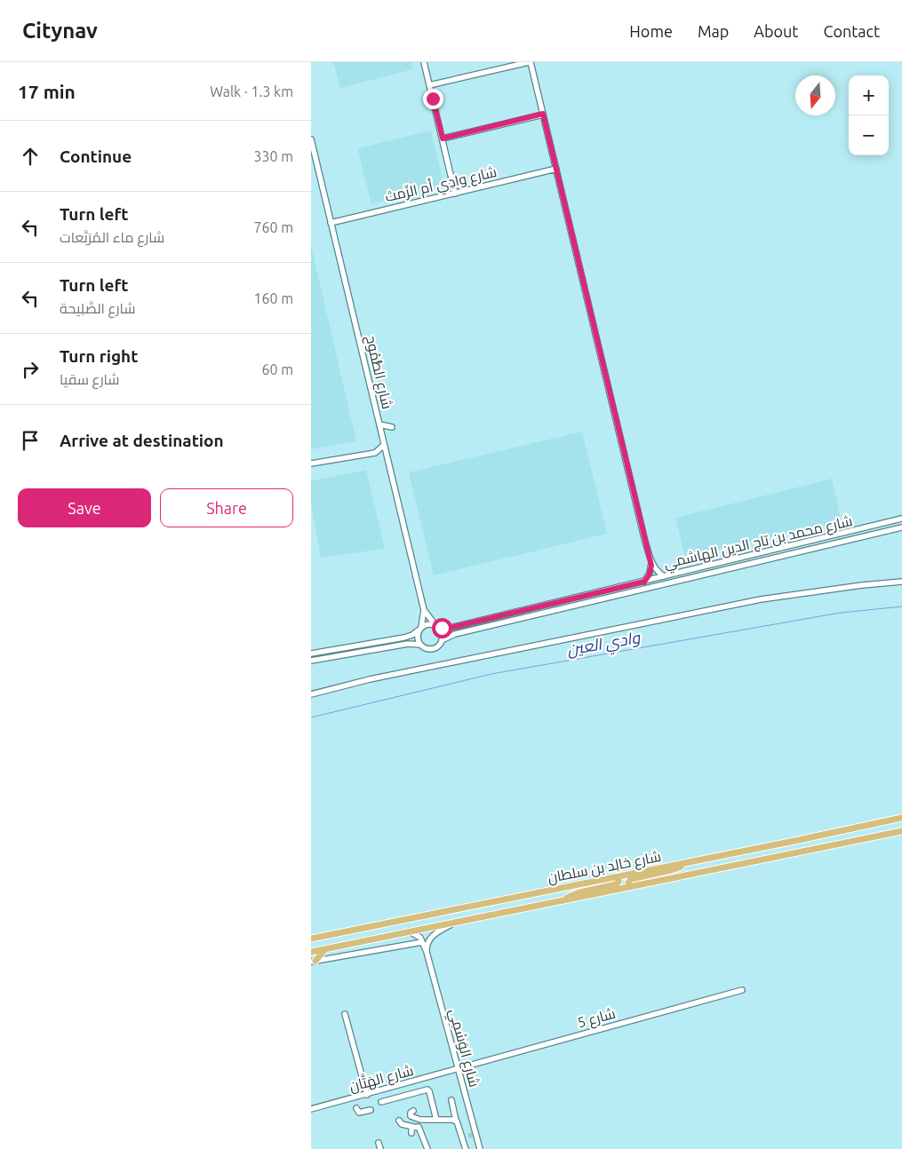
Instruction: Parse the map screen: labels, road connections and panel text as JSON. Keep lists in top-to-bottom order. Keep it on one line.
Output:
{"streets":{"main road":["شارع خالِد بن سلطان"],"street":["شارع وادِي أم الرِّمث","شارع الطُّمُوح","شارع محمد بن تاج الدين الهاشمي","شارع 5","شارع الوَسْمِي","شارع الهَتَّان"]},"crossings":[["شارع وادِي أم الرِّمث","شارع الطُّمُوح"],["شارع الطُّمُوح","شارع محمد بن تاج الدين الهاشمي"],["شارع خالِد بن سلطان","شارع الوَسْمِي"],["شارع 5","شارع الوَسْمِي"],["شارع 5","شارع الهَتَّان"],["شارع الوَسْمِي","شارع الهَتَّان"]],"water":["وادي العين"],"north":"bottom","page":{"header":"Citynav","nav":["Home","Map","About","Contact"],"heading":["17 min","Walk · 1.3 km"],"map_buttons":["+","−"],"list":[["Continue","330 m"],["Turn left","شارع ماء المُرَبَّعات","760 m"],["Turn left","شارع الصَّلِيحة","160 m"],["Turn right","شارع سقيا","60 m"],"Arrive at destination"],"buttons":["Save","Share"]}}
